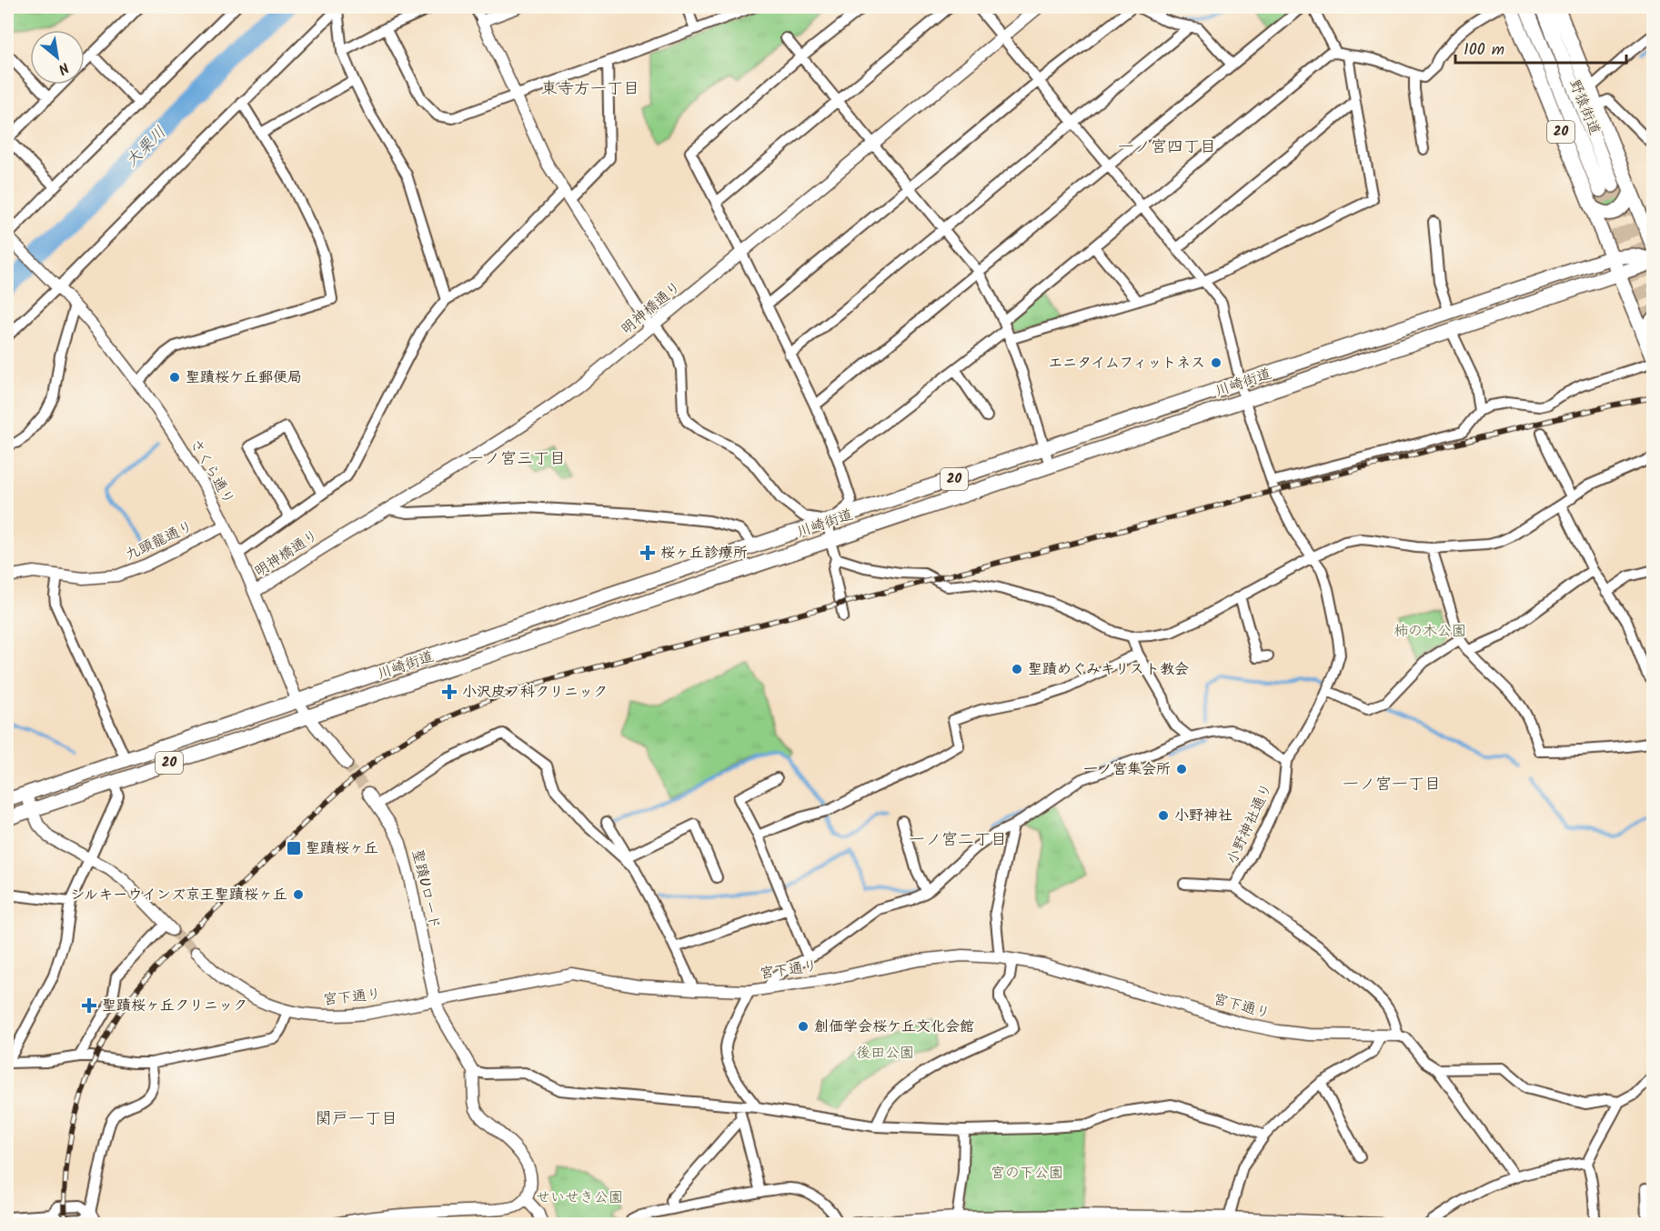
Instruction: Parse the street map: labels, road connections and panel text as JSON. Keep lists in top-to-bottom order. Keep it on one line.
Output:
{"streets":{"main road":["野猿街道","20","川崎街道"],"street":["明神橋通り","さくら通り","九頭龍通り","小野神社通り","聖蹟Uロード","宮下通り"]},"crossings":[["20","川崎街道"],["明神橋通り","さくら通り"],["明神橋通り","小野神社通り"],["川崎街道","さくら通り"],["川崎街道","小野神社通り"],["さくら通り","九頭龍通り"],["小野神社通り","宮下通り"],["聖蹟Uロード","宮下通り"]],"districts":["東寺方一丁目","一ノ宮四丁目","一ノ宮三丁目","一ノ宮一丁目","一ノ宮二丁目","関戸一丁目"],"water":["大栗川"],"parks":["柿の木公園","後田公園","宮の下公園","せいせき公園"],"places":{"other":["エニタイムフィットネス","聖蹟桜ケ丘郵便局","聖蹟めぐみキリスト教会","一ノ宮集会所","小野神社","シルキーウインズ京王聖蹟桜ヶ丘","創価学会桜ケ丘文化会館"],"health":["桜ヶ丘診療所","小沢皮フ科クリニック","聖蹟桜ヶ丘クリニック"],"transit":["聖蹟桜ヶ丘"]},"scale_bar":"100 m","north":"bottom right"}
